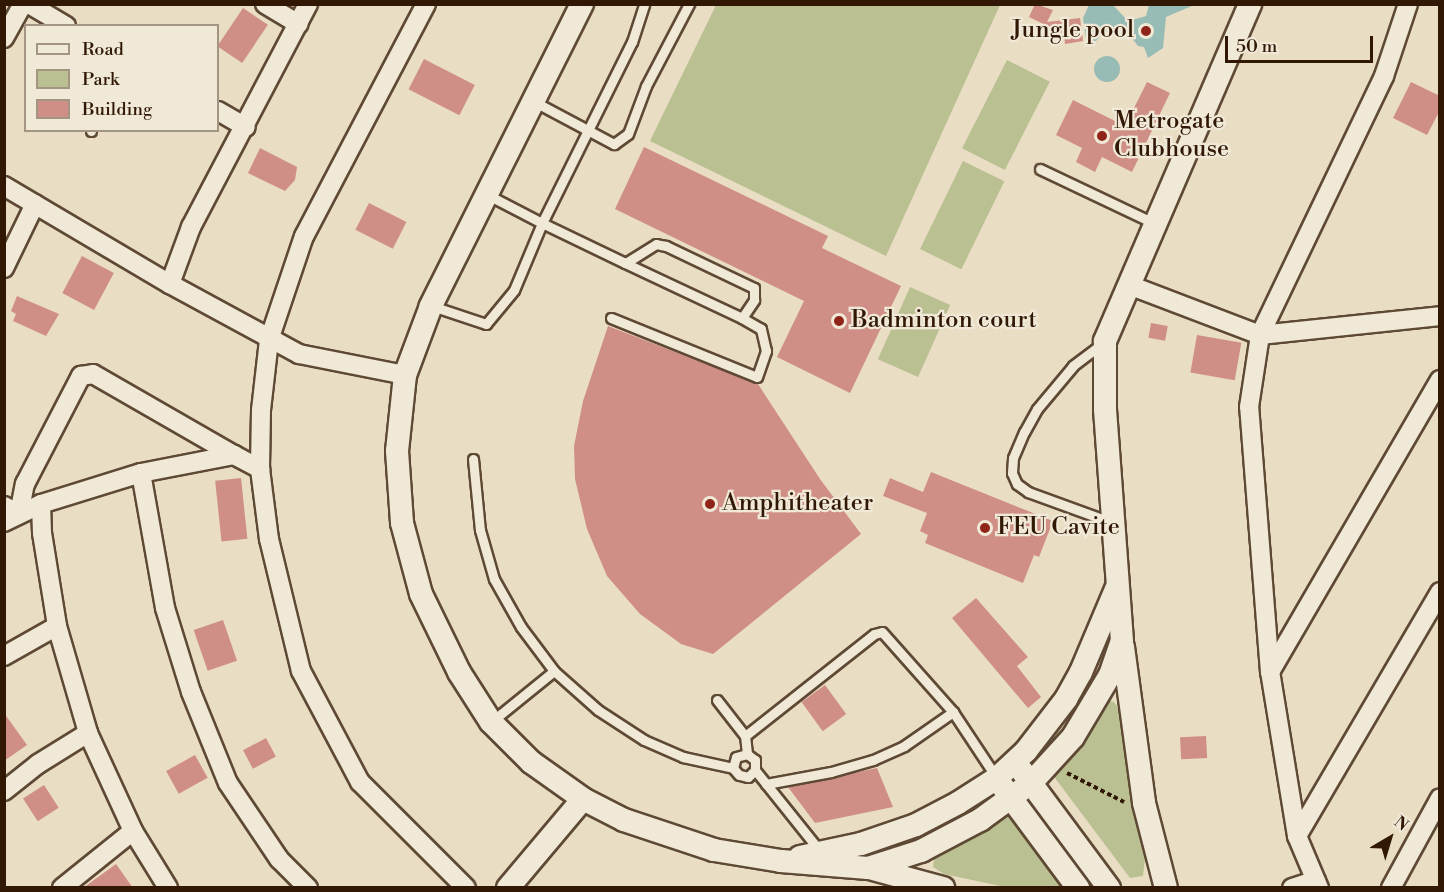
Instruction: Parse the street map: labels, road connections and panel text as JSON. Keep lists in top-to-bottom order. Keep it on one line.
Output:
{"places":["Jungle pool","Metrogate Clubhouse","Badminton court","Amphitheater","FEU Cavite"],"legend":["Road","Park","Building"],"scale_bar":"50 m","north":"top right"}
